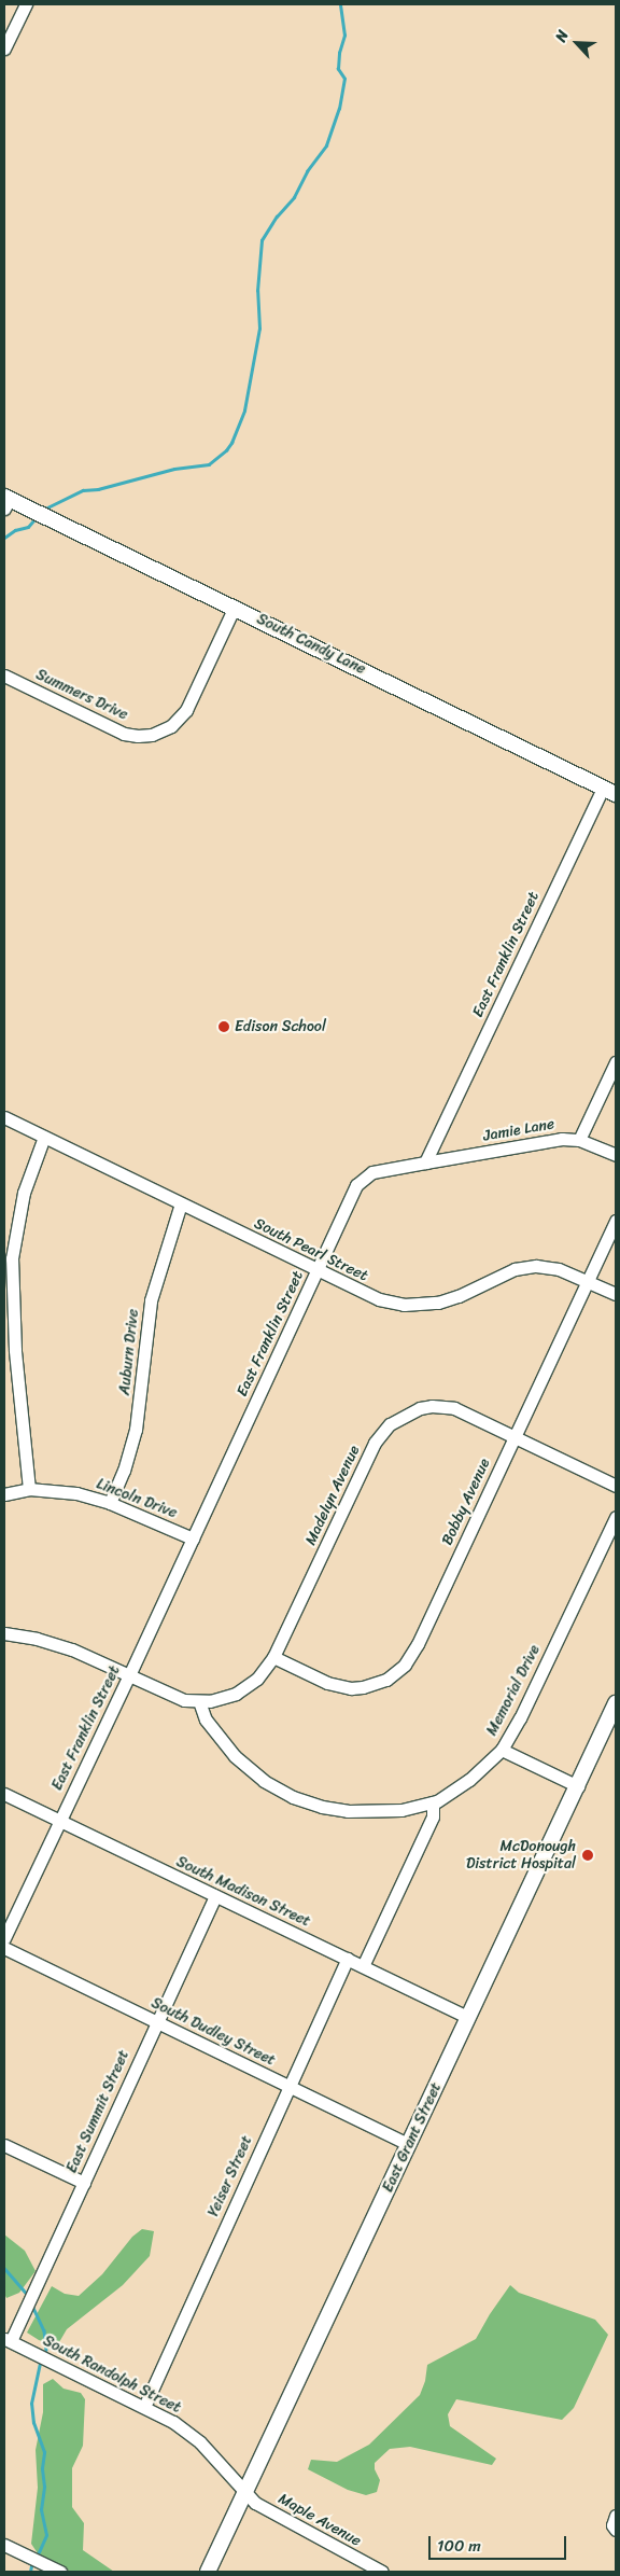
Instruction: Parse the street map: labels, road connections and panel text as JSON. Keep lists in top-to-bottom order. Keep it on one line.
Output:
{"streets":{"main road":["South Candy Lane","East Grant Street"],"street":["Summers Drive","East Franklin Street","Jamie Lane","South Pearl Street","Auburn Drive","Madelyn Avenue","Lincoln Drive","Bobby Avenue","Memorial Drive","South Madison Street","South Dudley Street","East Summit Street","Yeiser Street","South Randolph Street","Maple Avenue"]},"crossings":[["South Candy Lane","Summers Drive"],["South Candy Lane","East Franklin Street"],["East Franklin Street","Jamie Lane"],["East Franklin Street","South Pearl Street"],["East Franklin Street","Madelyn Avenue"],["East Franklin Street","Lincoln Drive"],["East Franklin Street","South Madison Street"],["South Pearl Street","Auburn Drive"],["South Pearl Street","Bobby Avenue"],["Auburn Drive","Lincoln Drive"],["Madelyn Avenue","Bobby Avenue"],["Madelyn Avenue","Memorial Drive"],["South Madison Street","East Summit Street"],["South Madison Street","East Grant Street"],["South Madison Street","Yeiser Street"],["South Dudley Street","East Summit Street"],["South Dudley Street","East Grant Street"],["South Dudley Street","Yeiser Street"],["East Summit Street","South Randolph Street"],["East Grant Street","South Randolph Street"],["East Grant Street","Maple Avenue"],["Yeiser Street","South Randolph Street"],["South Randolph Street","Maple Avenue"]],"places":["Edison School","McDonough District Hospital"],"scale_bar":"100 m","north":"top left"}
